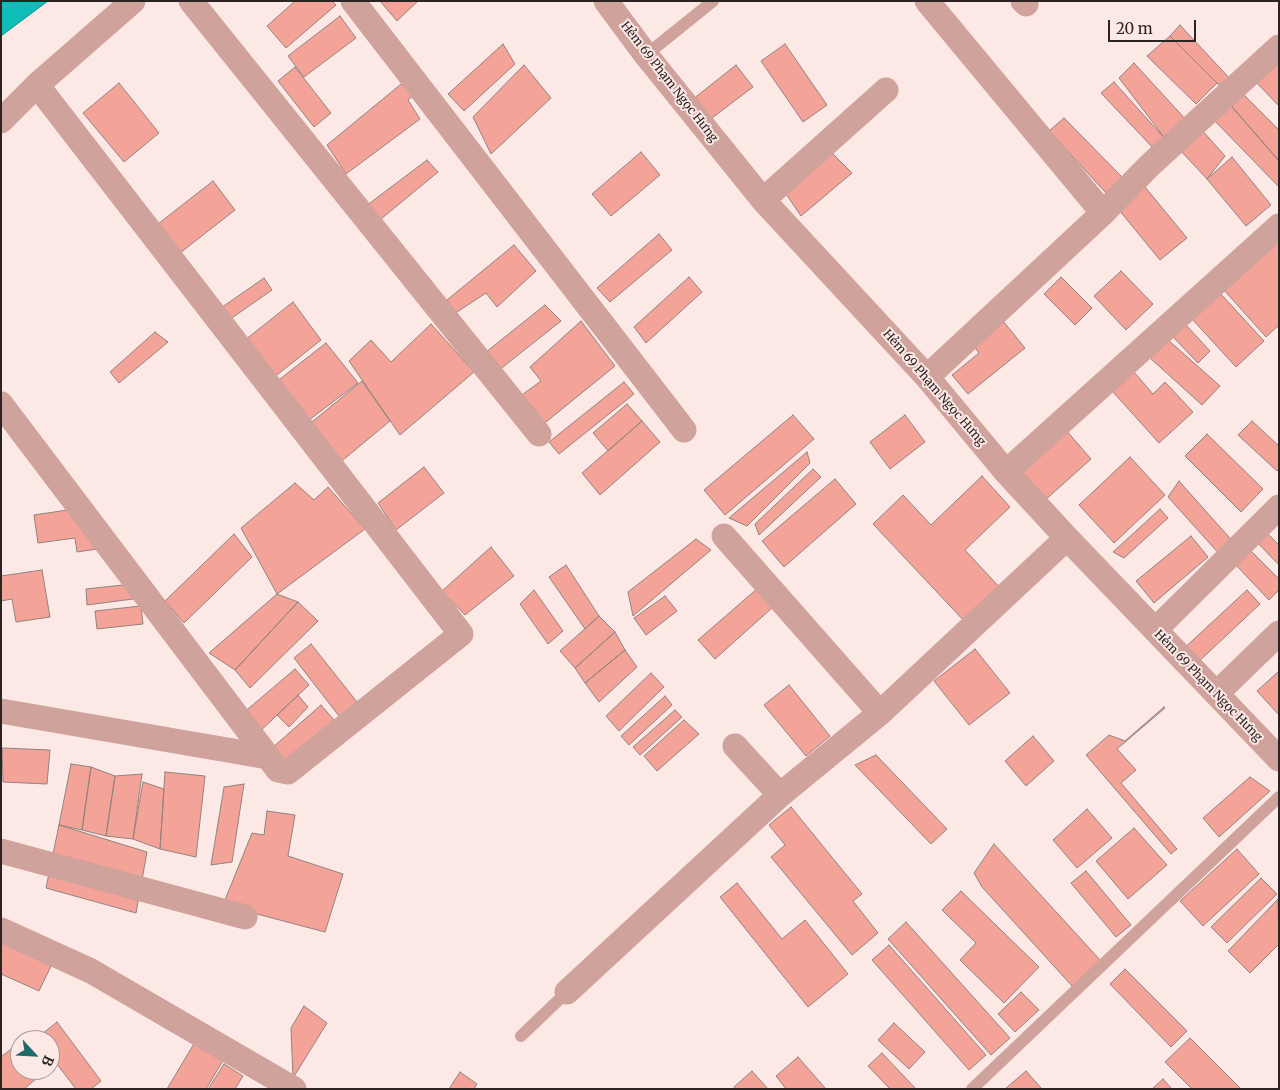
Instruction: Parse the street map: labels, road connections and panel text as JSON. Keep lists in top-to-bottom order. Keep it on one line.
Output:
{"streets":{"street":["Hẻm 69 Phạm Ngọc Hưng"]},"scale_bar":"20 m","north":"bottom right"}
